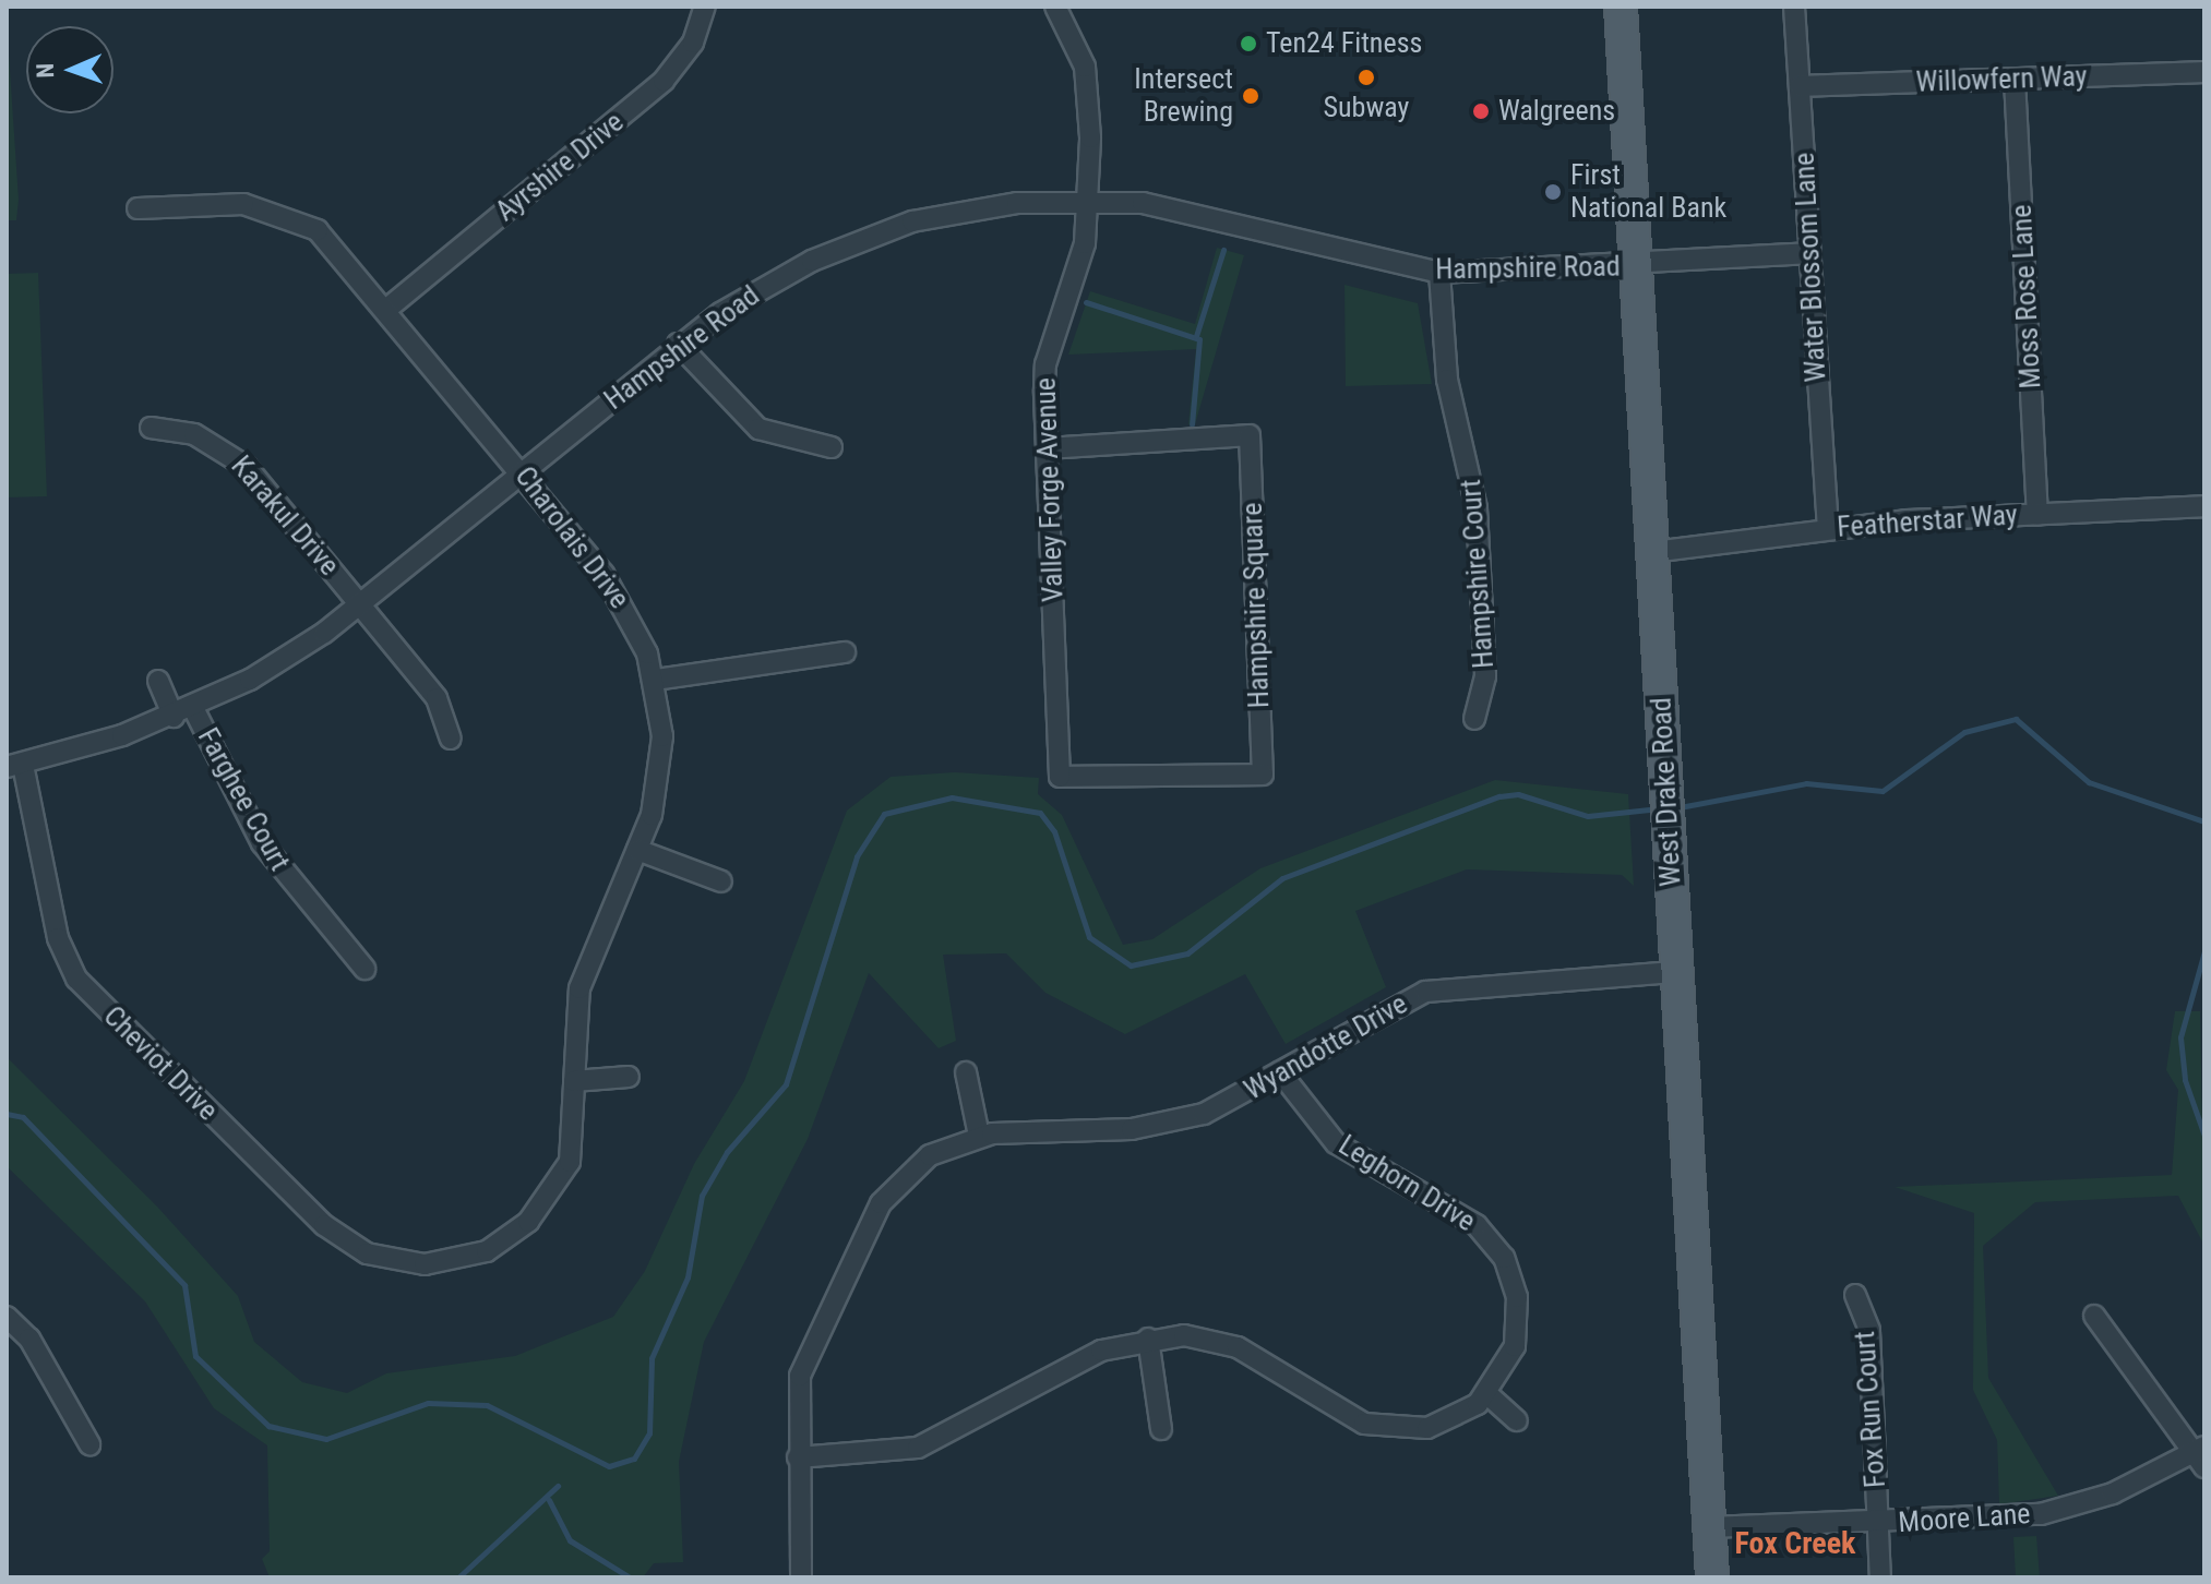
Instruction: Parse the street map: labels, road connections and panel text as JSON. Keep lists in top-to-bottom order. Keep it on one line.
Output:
{"streets":{"main road":["West Drake Road"],"street":["Willowfern Way","Ayrshire Drive","Water Blossom Lane","Hampshire Road","Moss Rose Lane","Valley Forge Avenue","Karakul Drive","Featherstar Way","Charolais Drive","Hampshire Court","Hampshire Square","Farghee Court","Wyandotte Drive","Cheviot Drive","Leghorn Drive","Fox Run Court","Moore Lane"]},"crossings":[["Willowfern Way","Water Blossom Lane"],["Willowfern Way","Moss Rose Lane"],["Ayrshire Drive","Charolais Drive"],["Water Blossom Lane","Hampshire Road"],["Water Blossom Lane","Featherstar Way"],["Hampshire Road","Valley Forge Avenue"],["Hampshire Road","Karakul Drive"],["Hampshire Road","Charolais Drive"],["Hampshire Road","Hampshire Court"],["Hampshire Road","West Drake Road"],["Hampshire Road","Farghee Court"],["Hampshire Road","Cheviot Drive"],["Moss Rose Lane","Featherstar Way"],["Valley Forge Avenue","Hampshire Square"],["Featherstar Way","West Drake Road"],["Charolais Drive","Cheviot Drive"],["West Drake Road","Wyandotte Drive"],["West Drake Road","Moore Lane"],["Wyandotte Drive","Leghorn Drive"],["Fox Run Court","Moore Lane"]],"districts":["Fox Creek"],"places":["Ten24 Fitness","Subway","Intersect Brewing","Walgreens","First National Bank"],"north":"left"}
